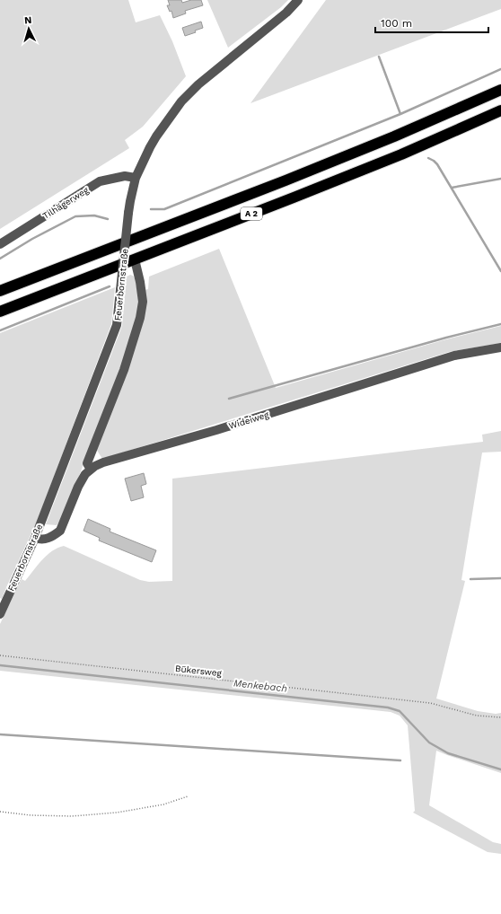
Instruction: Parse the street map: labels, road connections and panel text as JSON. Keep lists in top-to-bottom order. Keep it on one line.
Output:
{"streets":{"highway":["A 2"],"street":["Tilhägerweg","Feuerbornstraße","Wideiweg"],"path":["Bükersweg"]},"crossings":[["Tilhägerweg","Feuerbornstraße"],["Feuerbornstraße","Wideiweg"]],"water":["Menkebach"],"scale_bar":"100 m","north":"top"}
